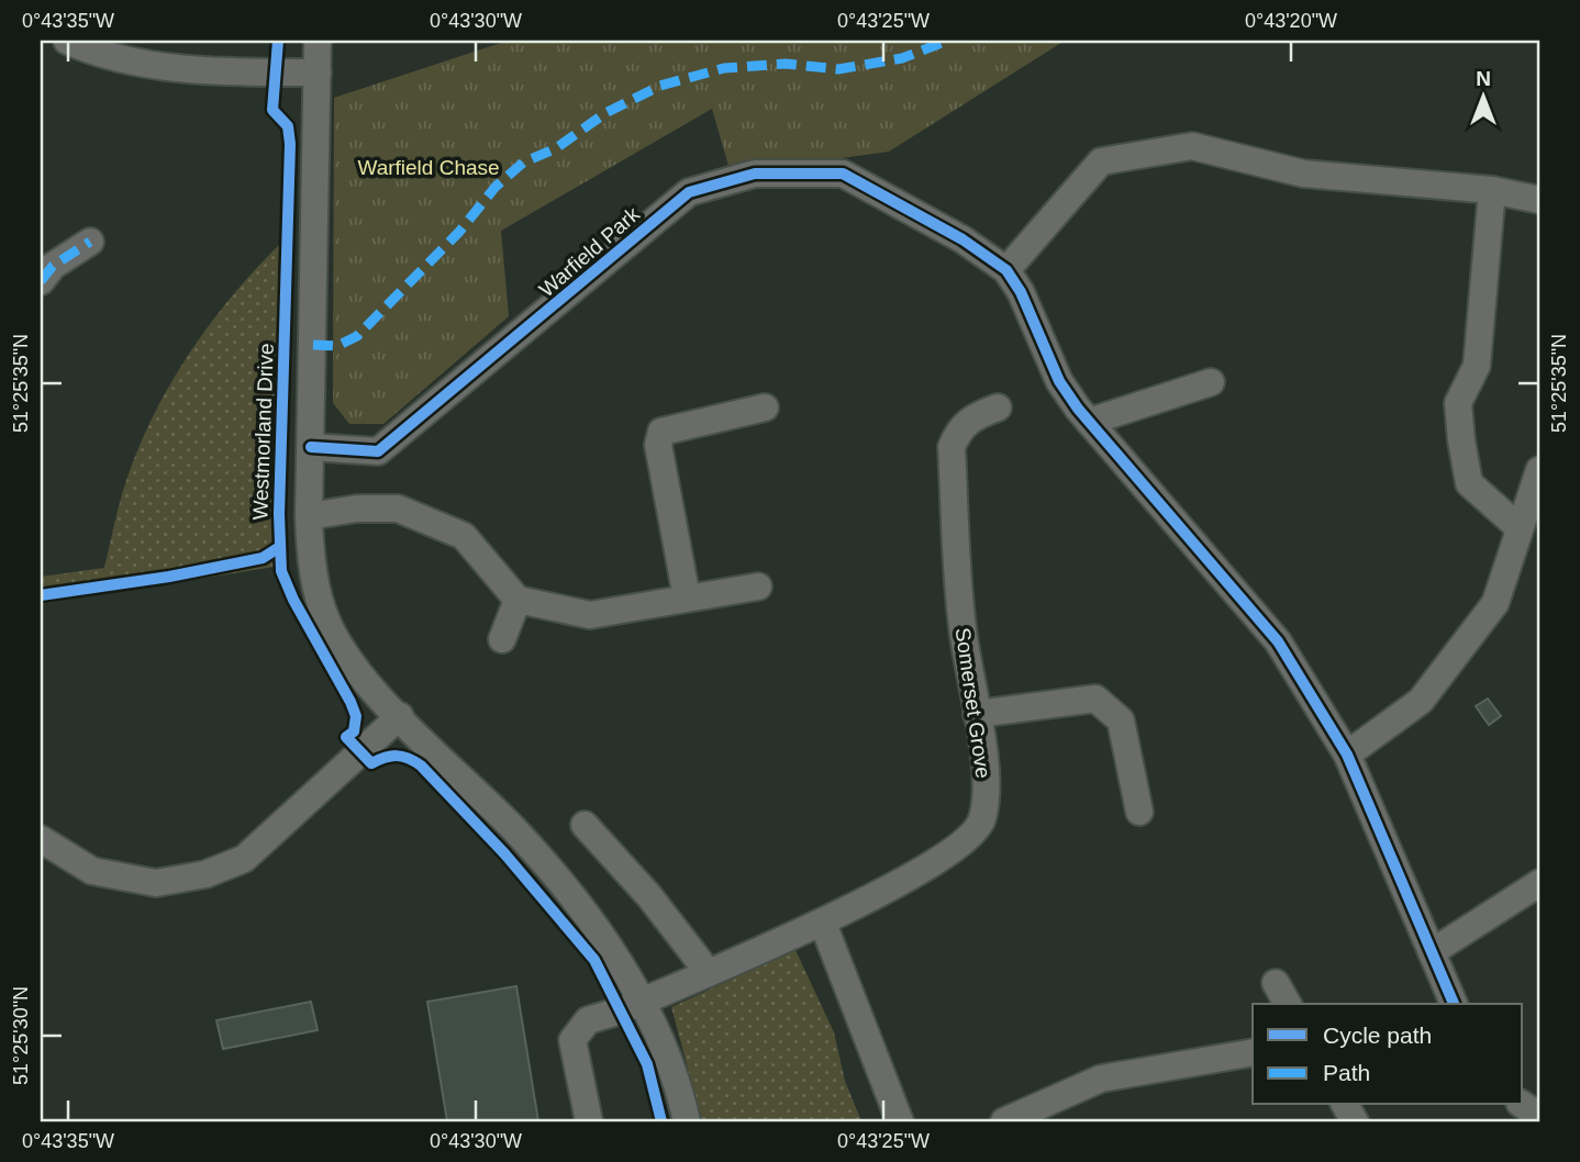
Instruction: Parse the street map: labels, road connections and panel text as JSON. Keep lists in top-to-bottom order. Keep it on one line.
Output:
{"streets":{"street":["Warfield Park","Somerset Grove"],"cycle path":["Westmorland Drive"]},"parks":["Warfield Chase"],"legend":["Cycle path","Path"],"north":"top","coordinates":["0°43'35\"W","0°43'30\"W","0°43'25\"W","0°43'20\"W","51°25'35\"N","51°25'30\"N"]}
